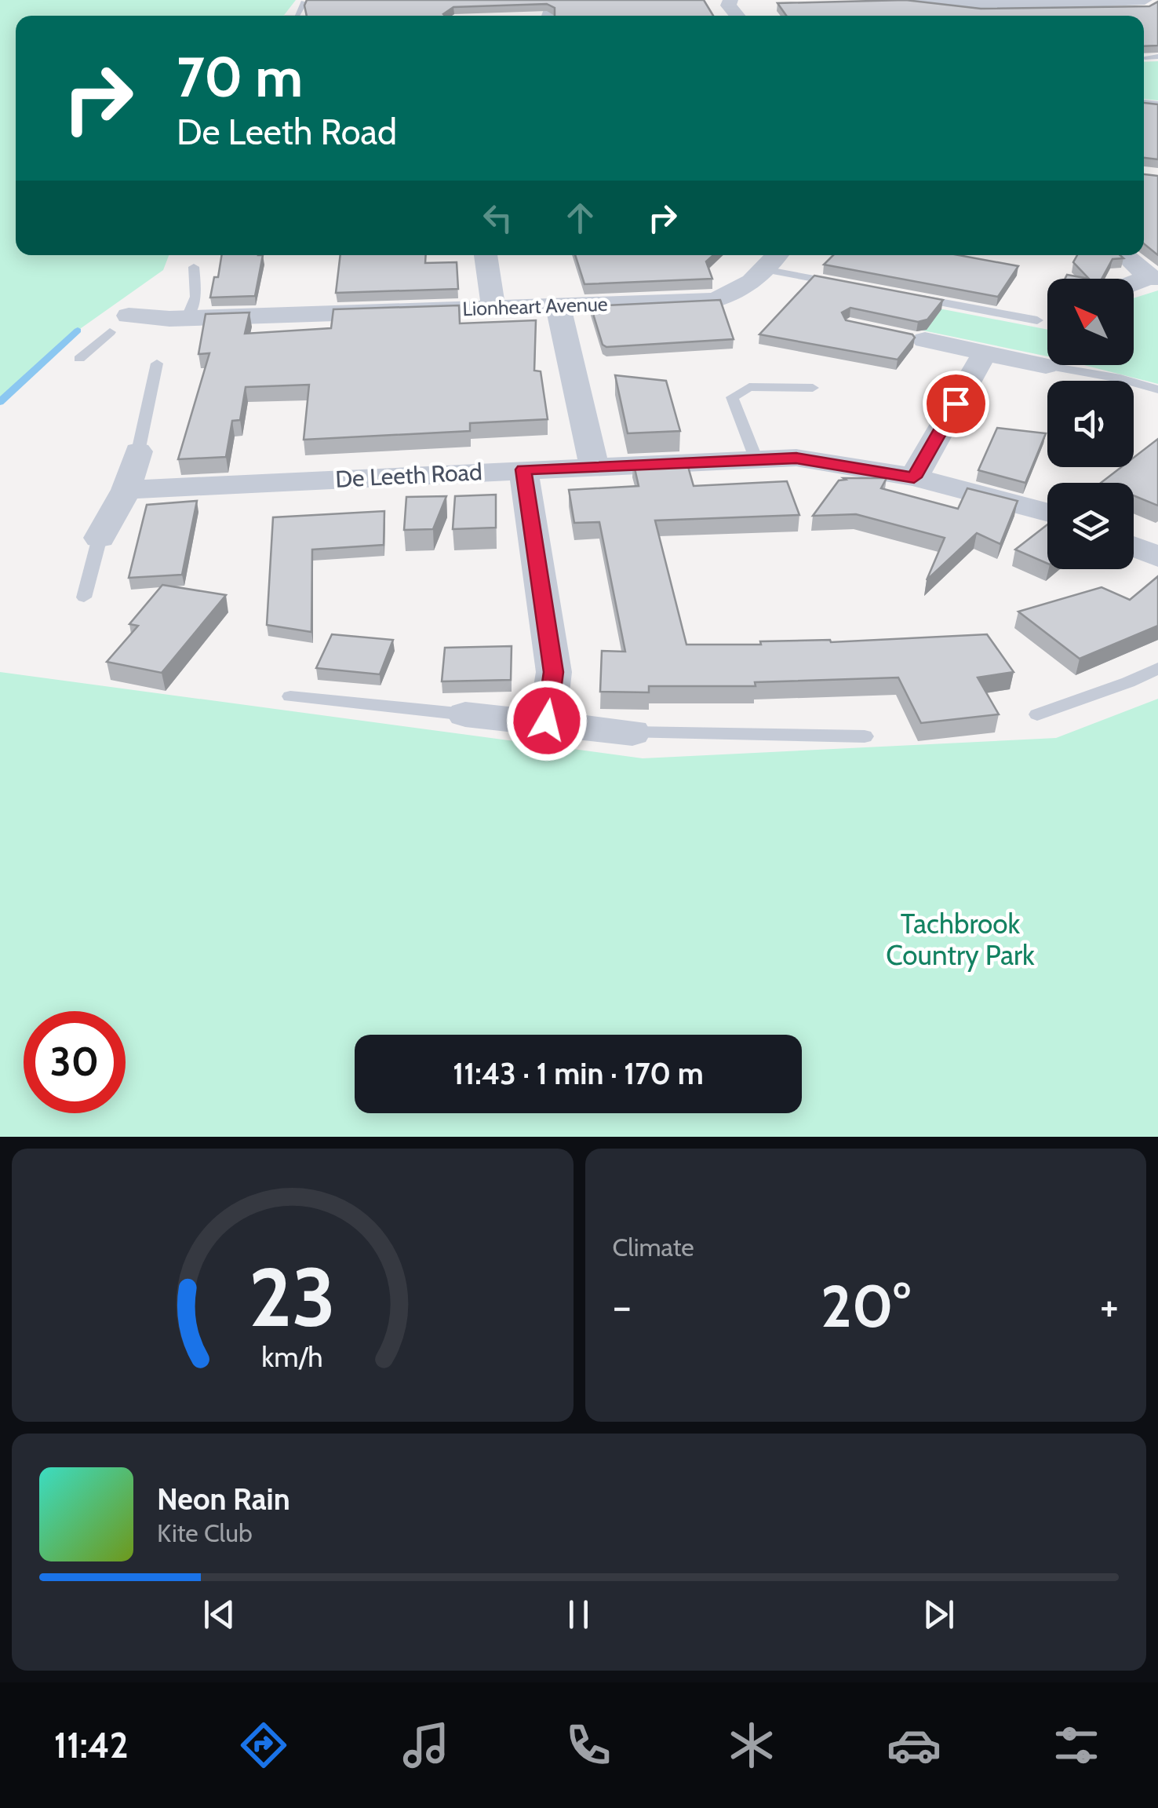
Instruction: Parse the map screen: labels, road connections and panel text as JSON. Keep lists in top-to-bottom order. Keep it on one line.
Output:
{"streets":{"street":["Lionheart Avenue","De Leeth Road"]},"parks":["Tachbrook Country Park"],"north":"top left","page":{"turn":["70 m","De Leeth Road"],"limit":"30","trip":"11:43 · 1 min · 170 m","tile":"Climate","heat":["−","20°","+"],"song":["Neon Rain","Kite Club"],"tabs":"11:42","gauge":["23","km/h"]}}
